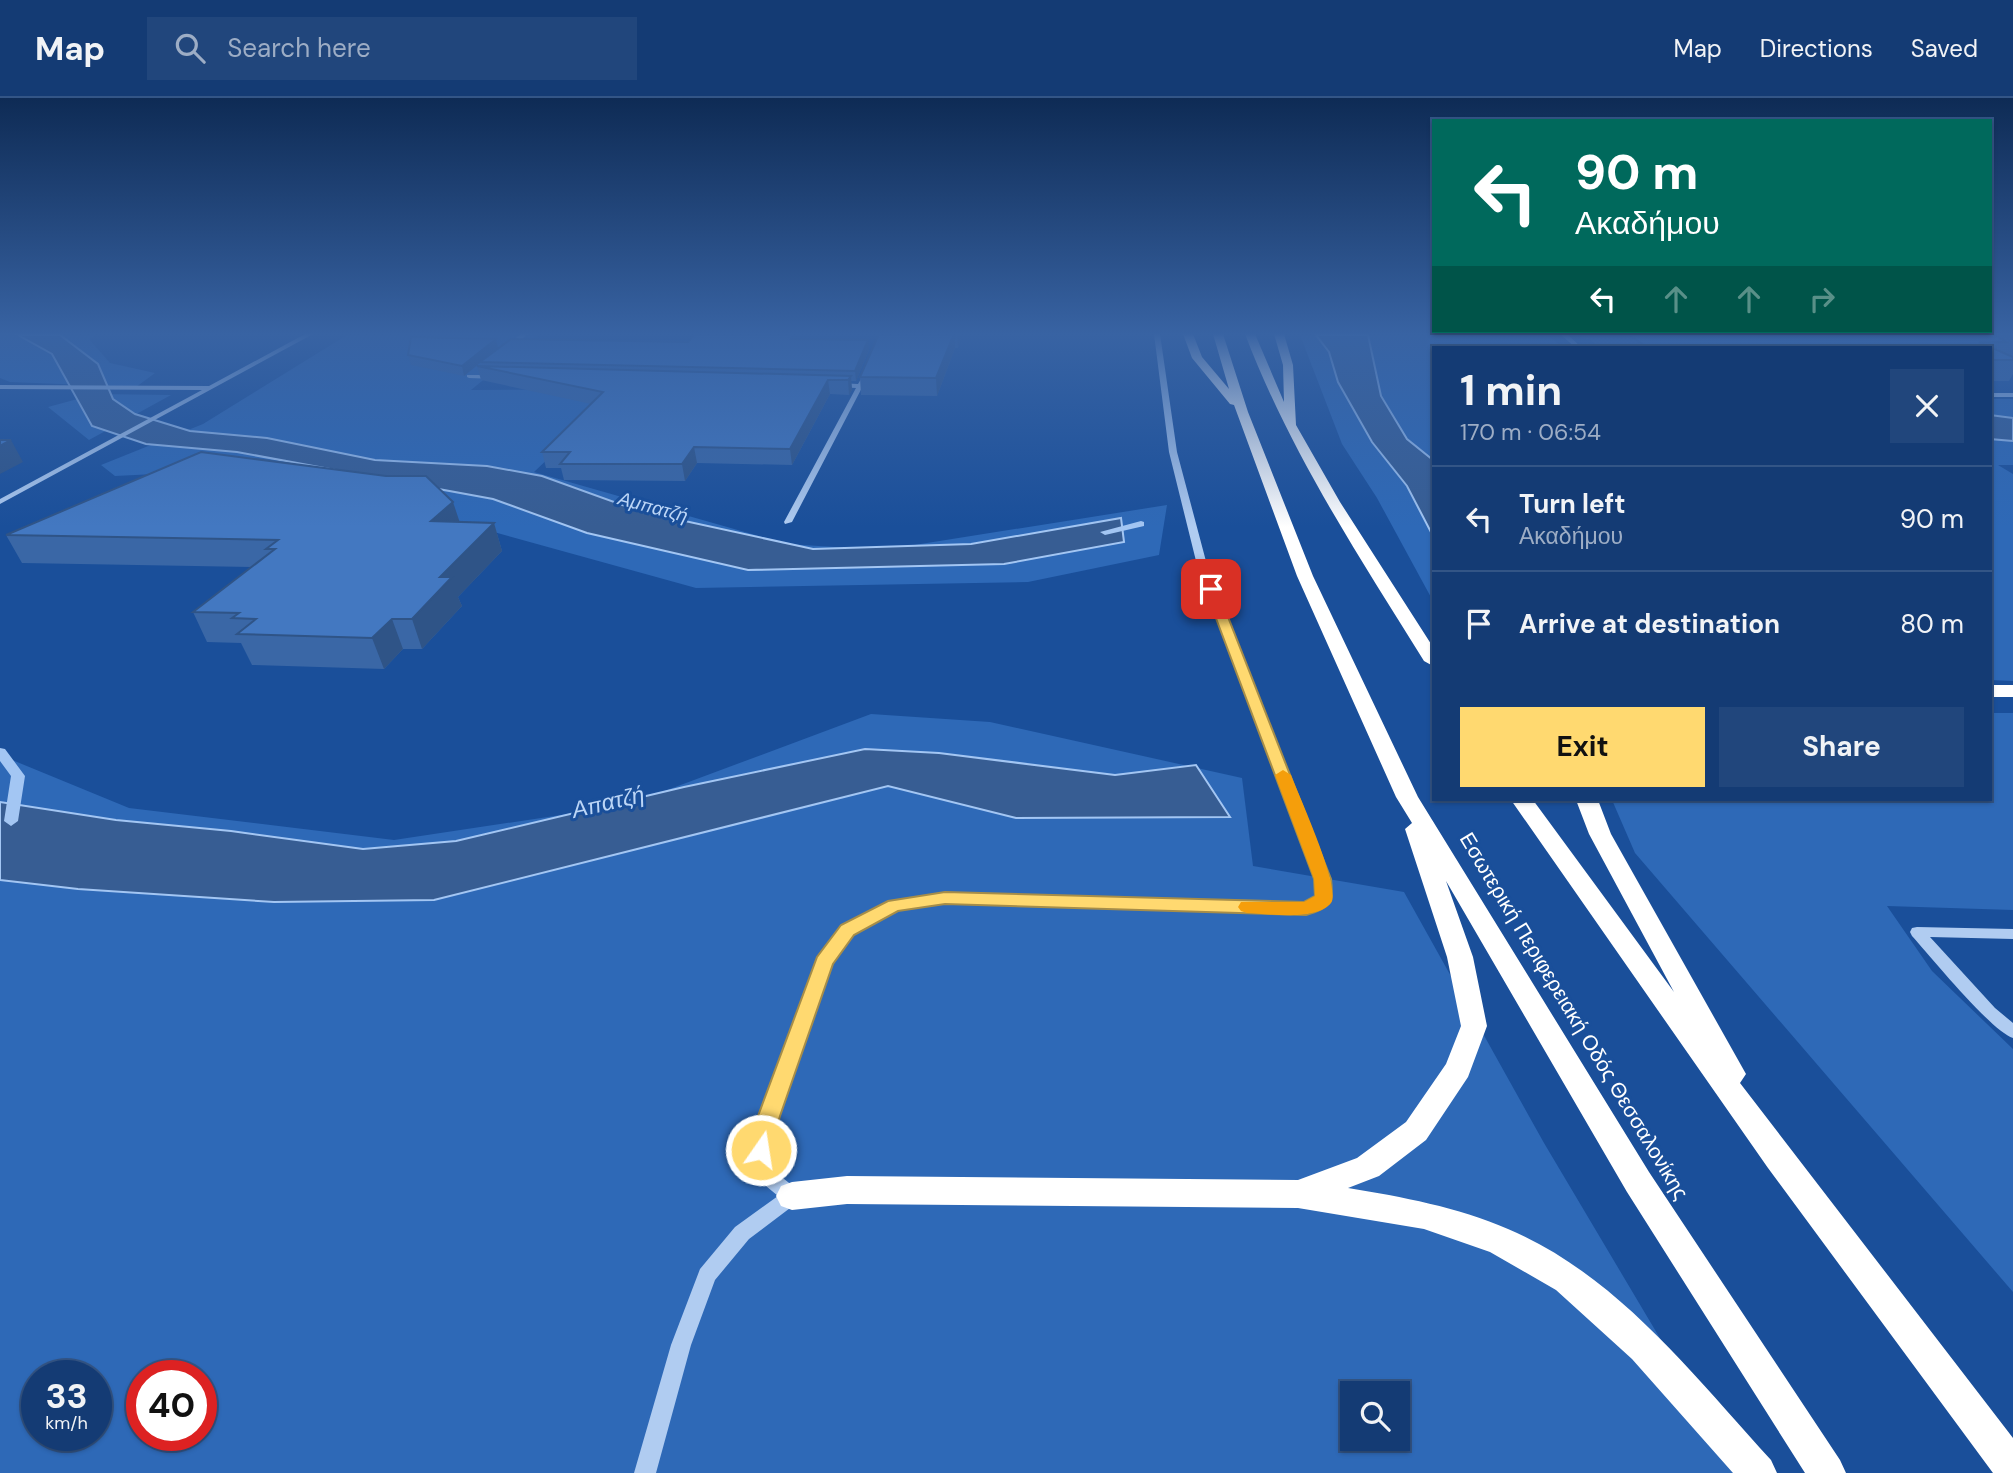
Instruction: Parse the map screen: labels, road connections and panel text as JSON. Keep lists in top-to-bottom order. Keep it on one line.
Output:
{"streets":{"highway":["Εσωτερική Περιφερειακή Οδός Θεσσαλονίκης"]},"water":["Αμπατζή","Απατζή"],"page":{"header":"Map","search":"Search here","nav":["Map","Directions","Saved"],"turn":["90 m","Ακαδήμου"],"heading":["1 min","170 m · 06:54"],"list":[{"name":"Turn left","note":"Ακαδήμου","value":"90 m"},{"name":"Arrive at destination","value":"80 m"}],"buttons":["Exit","Share"],"speed":"33 km/h","limit":"40"}}
